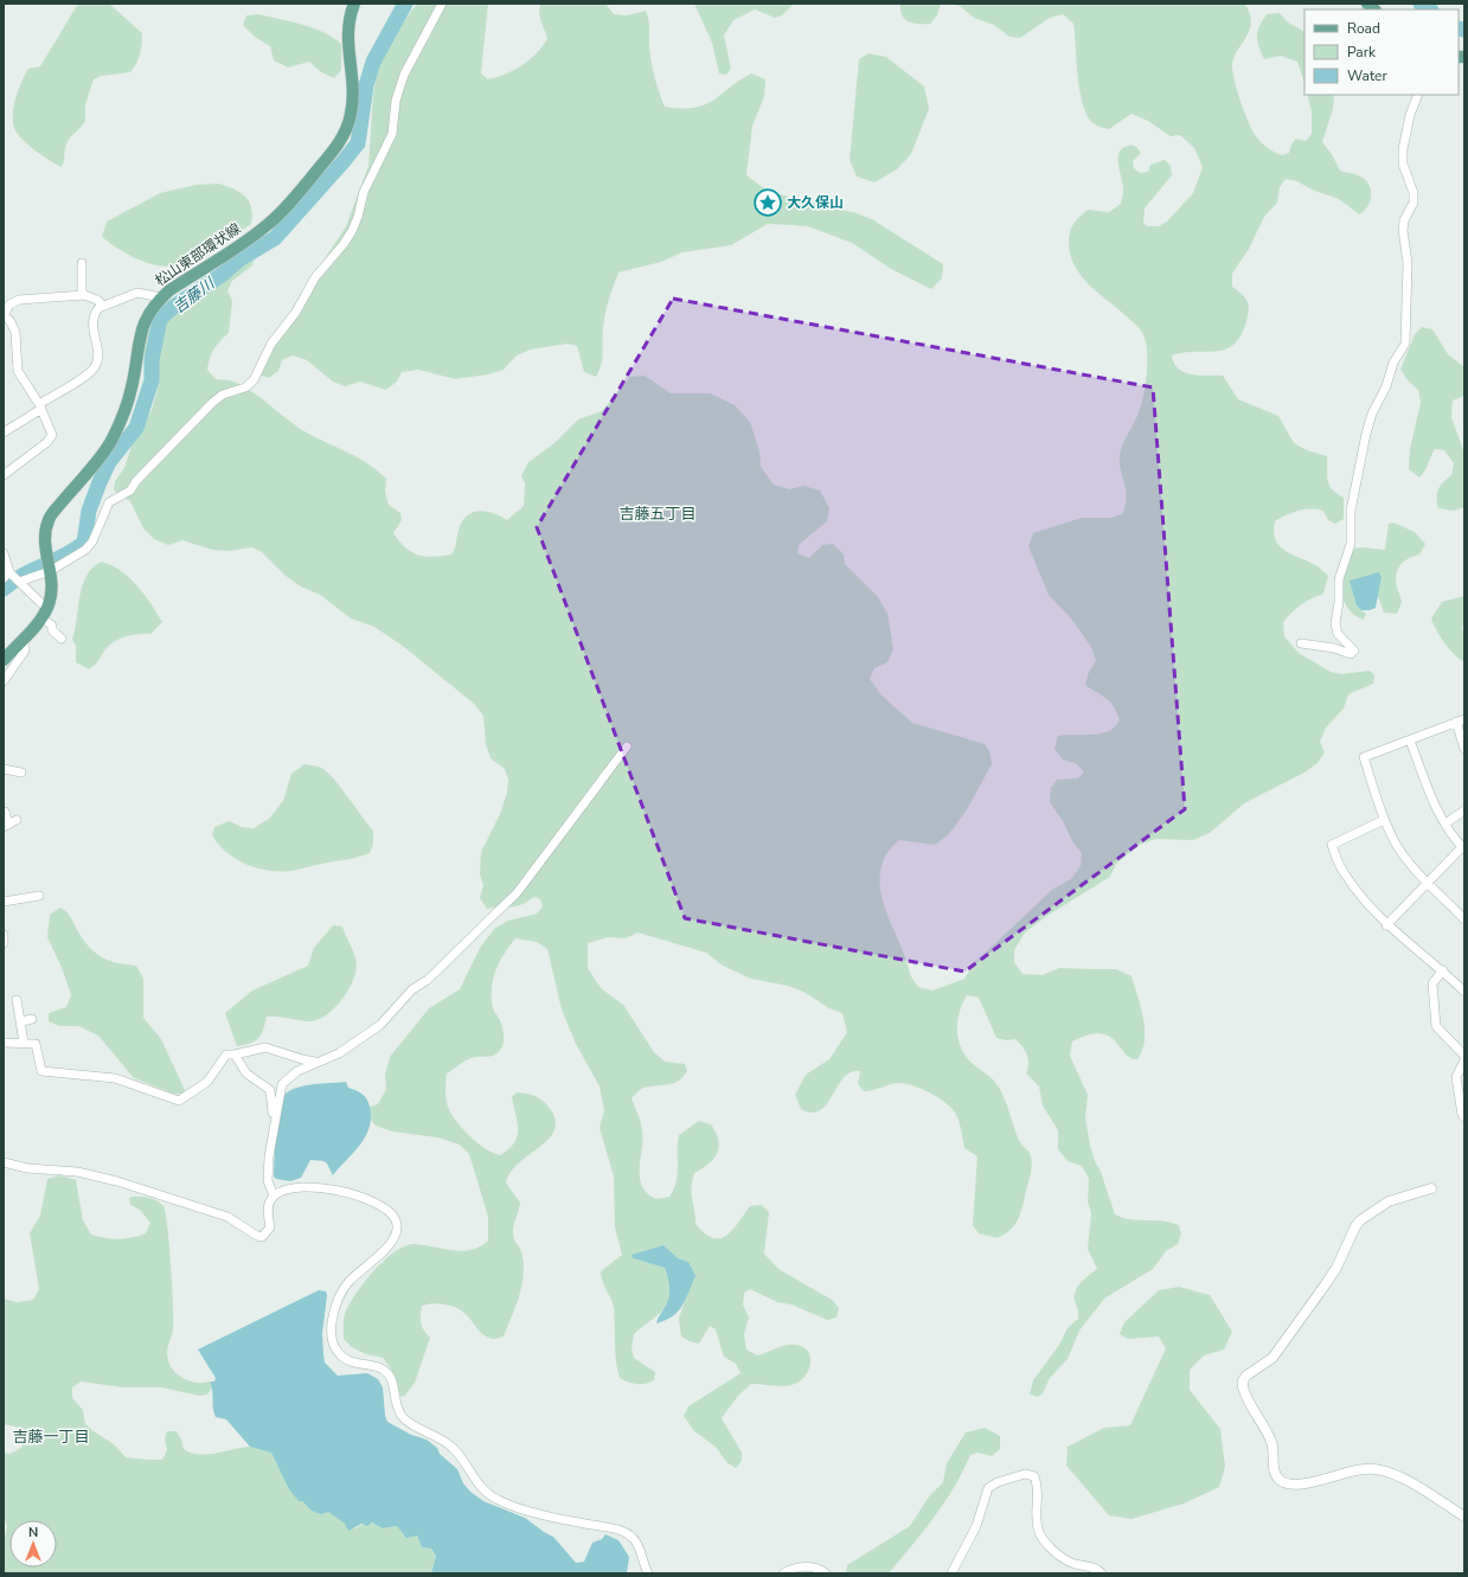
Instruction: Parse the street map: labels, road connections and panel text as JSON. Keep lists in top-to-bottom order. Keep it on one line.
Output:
{"streets":{"main road":["松山東部環状線"]},"districts":["吉藤五丁目","吉藤一丁目"],"water":["吉藤川"],"places":{"place":["大久保山"]},"legend":["Road","Park","Water"],"north":"top"}
